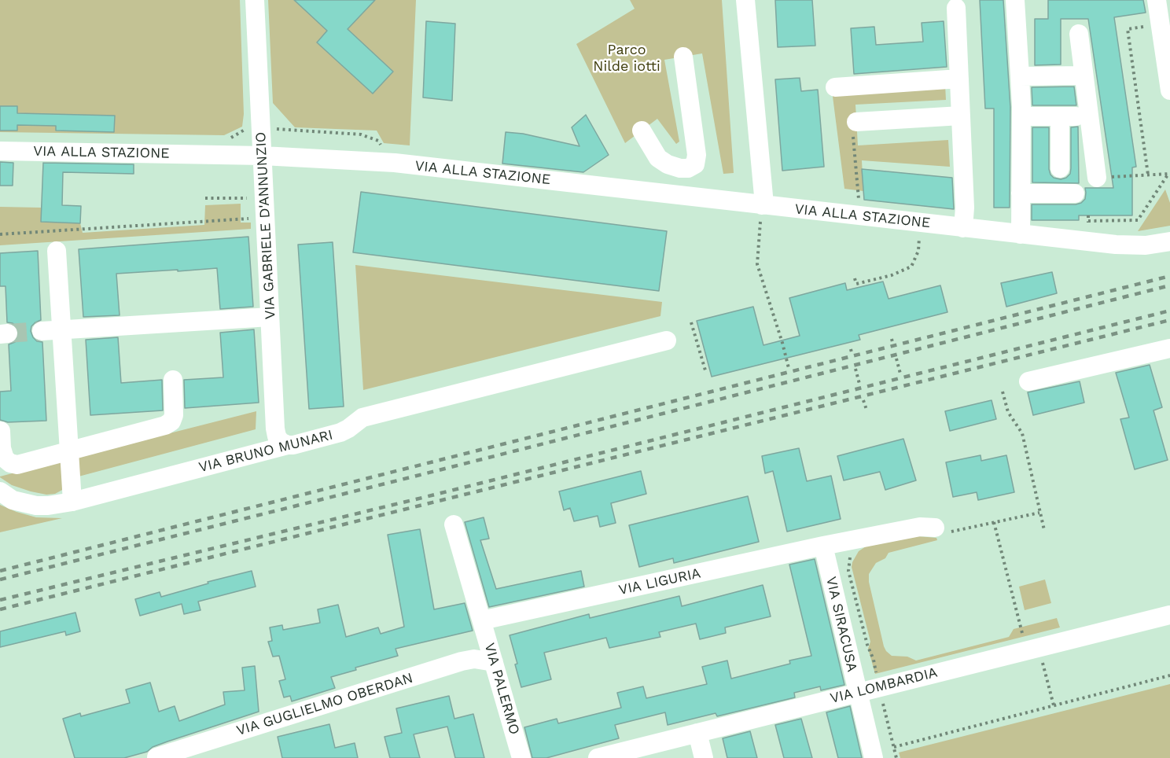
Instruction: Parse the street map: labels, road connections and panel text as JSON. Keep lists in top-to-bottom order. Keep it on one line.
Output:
{"streets":{"street":["VIA ALLA STAZIONE","VIA GABRIELE D'ANNUNZIO","VIA BRUNO MUNARI","VIA LIGURIA","VIA SIRACUSA","VIA LOMBARDIA","VIA PALERMO","VIA GUGLIELMO OBERDAN"]},"crossings":[["VIA ALLA STAZIONE","VIA GABRIELE D'ANNUNZIO"],["VIA GABRIELE D'ANNUNZIO","VIA BRUNO MUNARI"],["VIA LIGURIA","VIA SIRACUSA"],["VIA LIGURIA","VIA PALERMO"],["VIA SIRACUSA","VIA LOMBARDIA"],["VIA PALERMO","VIA GUGLIELMO OBERDAN"]],"parks":["Parco Nilde iotti"]}
